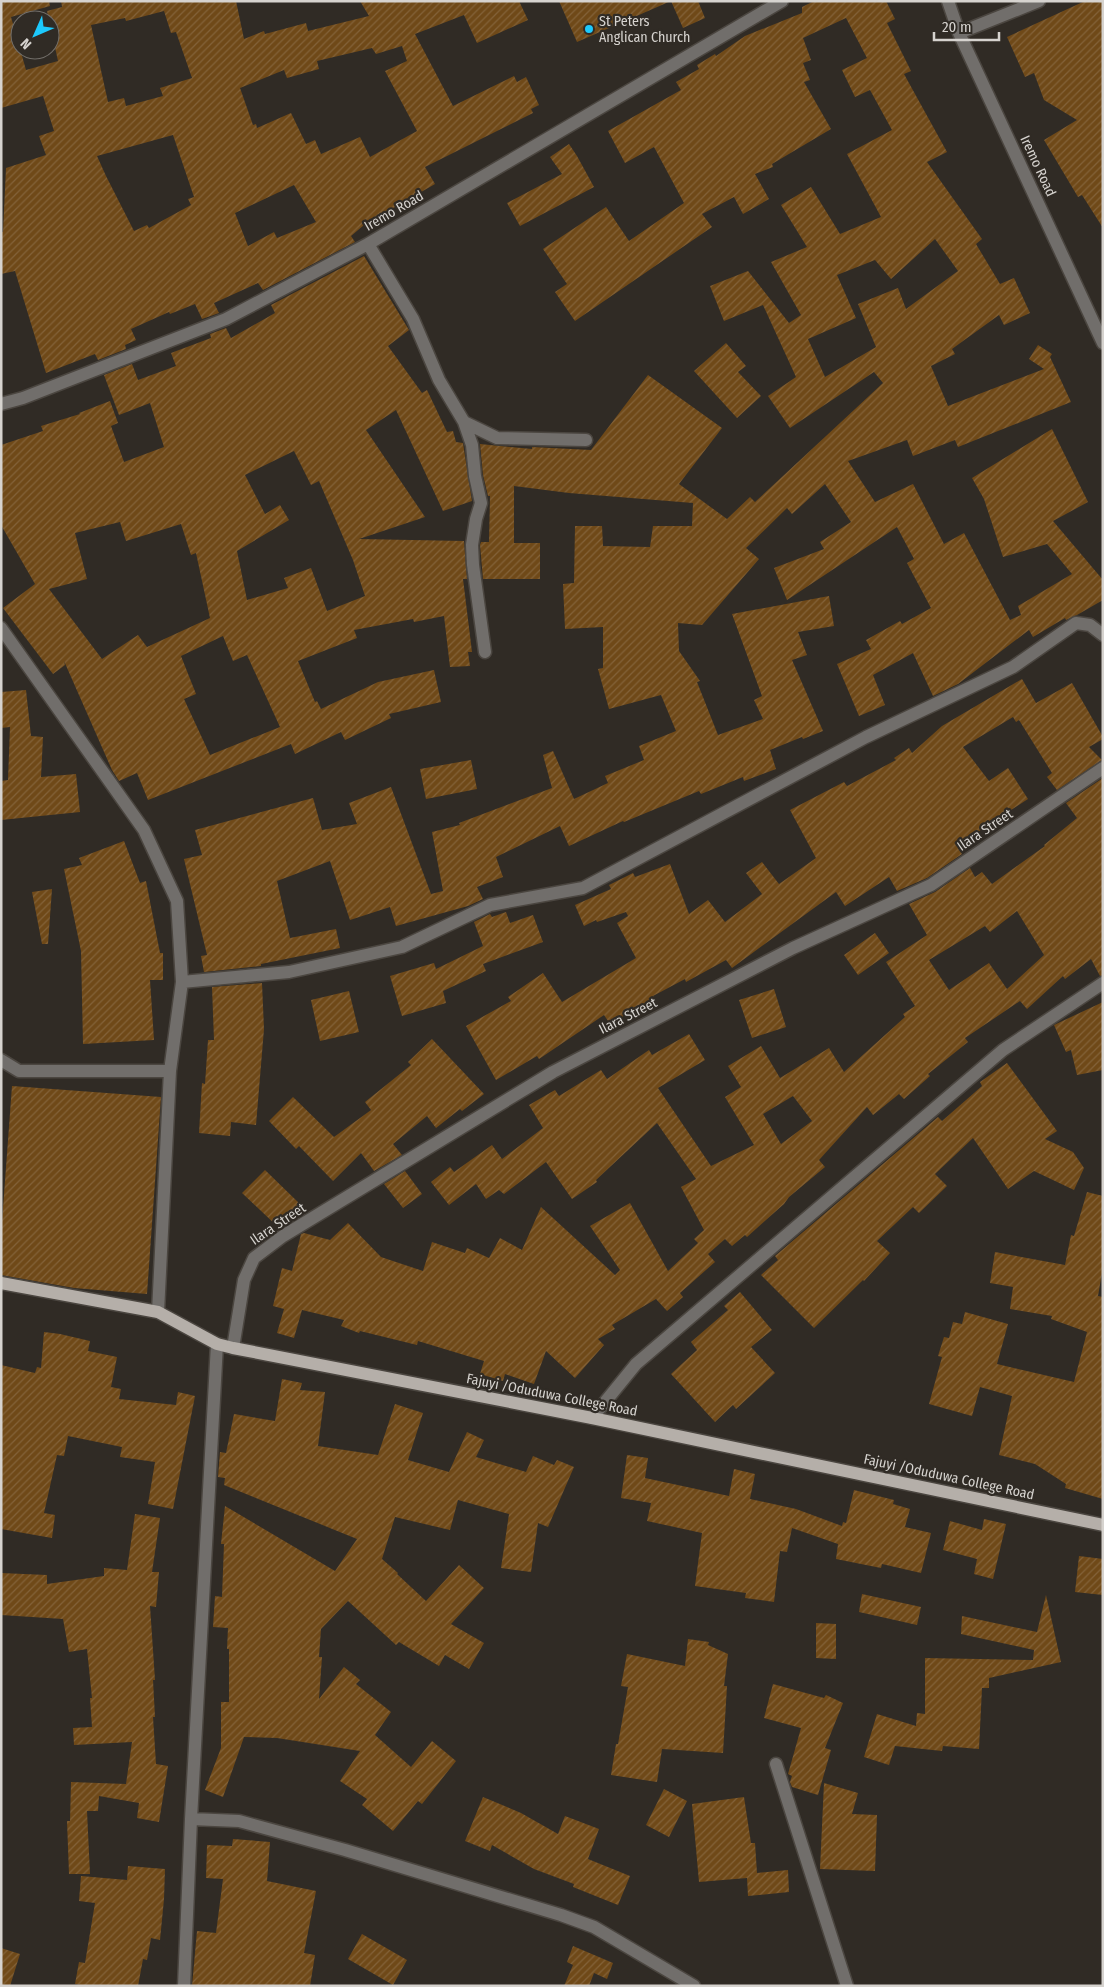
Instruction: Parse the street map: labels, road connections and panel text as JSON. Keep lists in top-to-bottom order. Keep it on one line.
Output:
{"streets":{"main road":["Fajuyi /Oduduwa College Road"],"street":["Iremo Road","Ilara Street"]},"crossings":[["Ilara Street","Fajuyi /Oduduwa College Road"]],"places":["St Peters Anglican Church"],"scale_bar":"20 m","north":"bottom left"}
